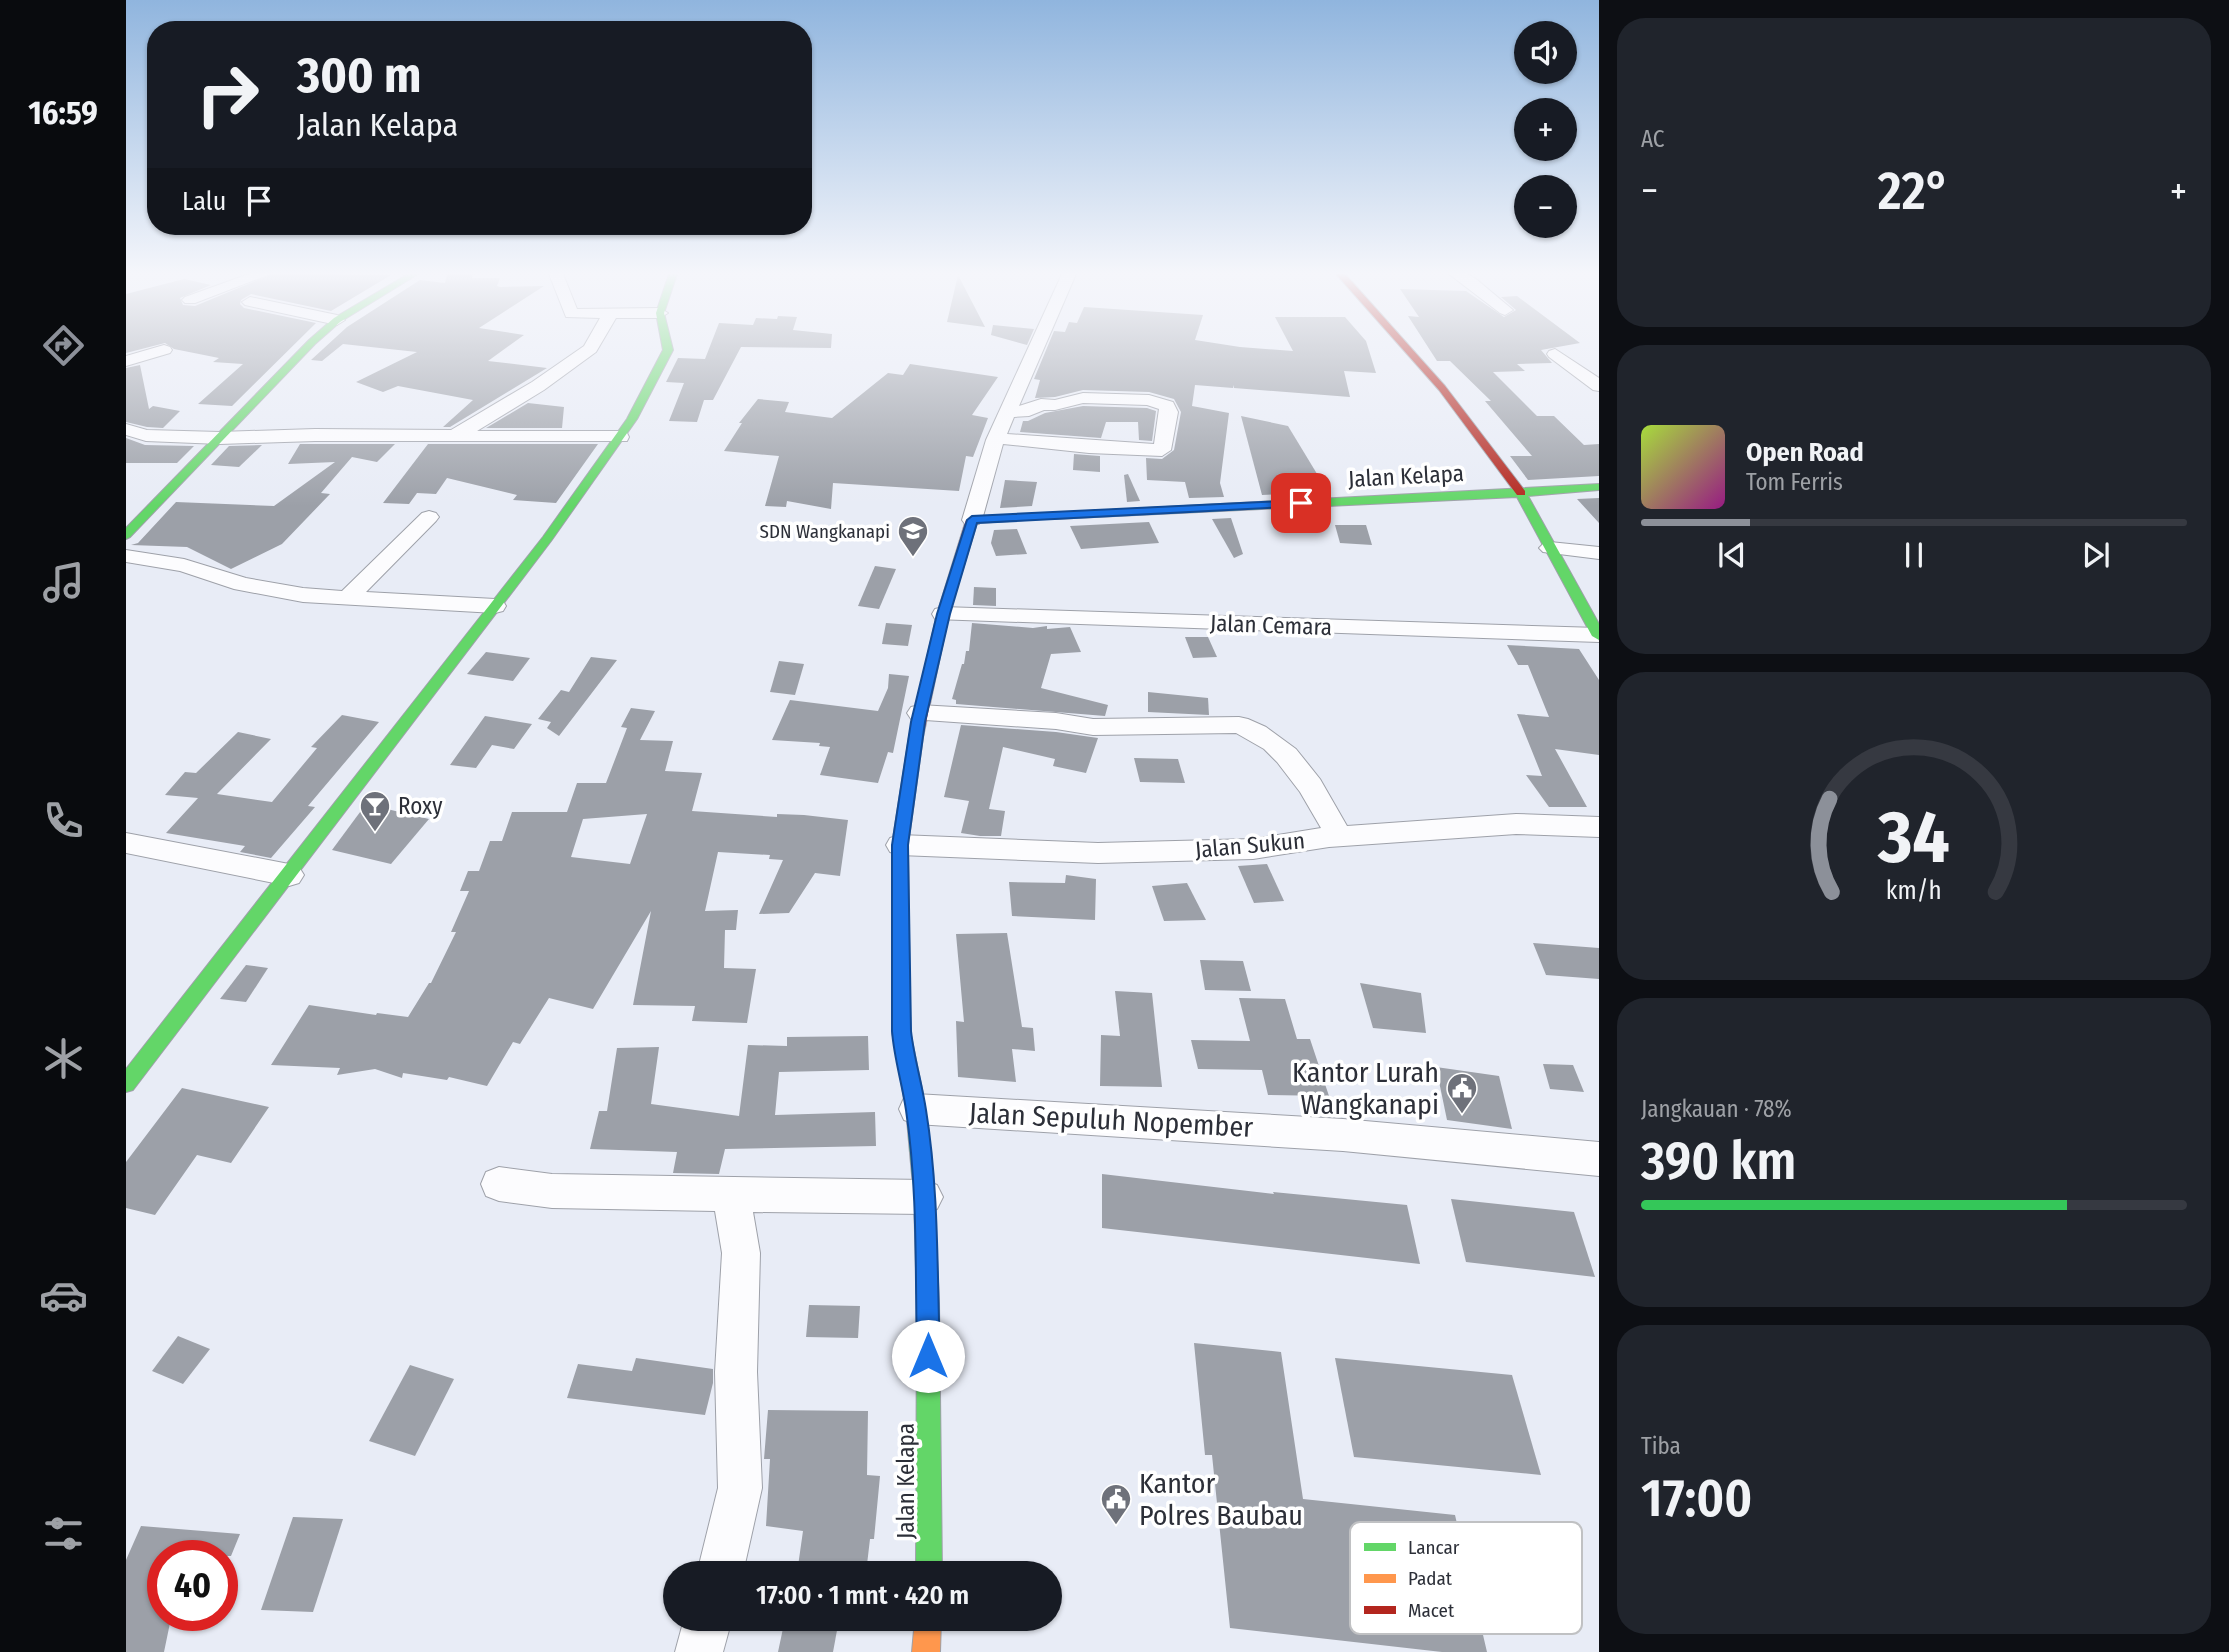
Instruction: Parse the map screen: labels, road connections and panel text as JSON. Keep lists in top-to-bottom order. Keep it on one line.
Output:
{"streets":{"street":["Jalan Kelapa","Jalan Cemara","Jalan Sukun","Jalan Sepuluh Nopember"]},"crossings":[["Jalan Kelapa","Jalan Cemara"],["Jalan Kelapa","Jalan Sukun"],["Jalan Kelapa","Jalan Sepuluh Nopember"]],"places":{"school or university":["SDN Wangkanapi"],"bar":["Roxy"],"public building":["Kantor Lurah Wangkanapi","Kantor Polres Baubau"]},"legend":["Lancar","Padat","Macet"],"page":{"tabs":"16:59","tile":["AC",["Jangkauan · 78%","390 km"],["Tiba","17:00"]],"map_buttons":["+","−"],"turn":["300 m","Jalan Kelapa"],"heat":["−","22°","+"],"then":"Lalu","song":["Open Road","Tom Ferris"],"limit":"40","trip":"17:00 · 1 mnt · 420 m","gauge":["34","km/h"]}}
